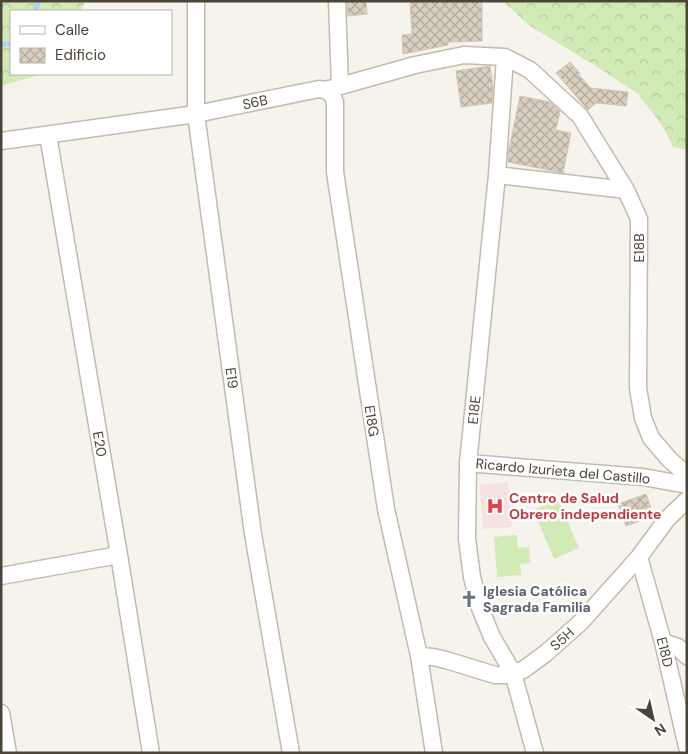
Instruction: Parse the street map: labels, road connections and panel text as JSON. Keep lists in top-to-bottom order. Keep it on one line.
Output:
{"streets":{"street":["S6B","E18B","E19","E18E","E18G","E20","Ricardo Izurieta del Castillo","S5H","E18D"]},"crossings":[["S6B","E18B"],["S6B","E19"],["S6B","E18E"],["S6B","E18G"],["S6B","E20"],["E18B","E18E"],["E18E","Ricardo Izurieta del Castillo"],["E18E","S5H"],["E18G","S5H"],["S5H","E18D"]],"places":{"hospital":["Centro de Salud Obrero independiente"],"church":["Iglesia Católica Sagrada Familia"]},"legend":["Calle","Edificio"],"north":"bottom right"}
